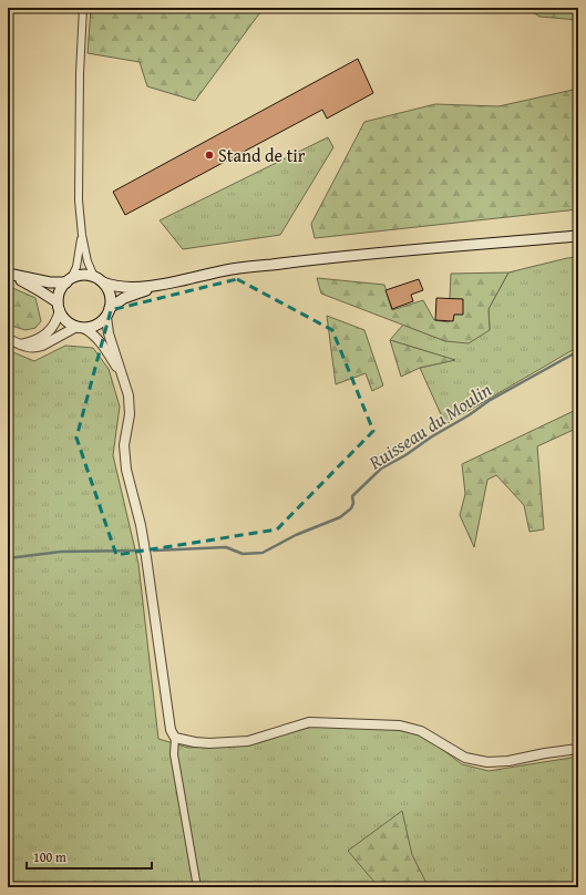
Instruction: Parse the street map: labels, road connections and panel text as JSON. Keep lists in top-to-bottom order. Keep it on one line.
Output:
{"water":["Ruisseau du Moulin"],"places":["Stand de tir"],"scale_bar":"100 m"}
